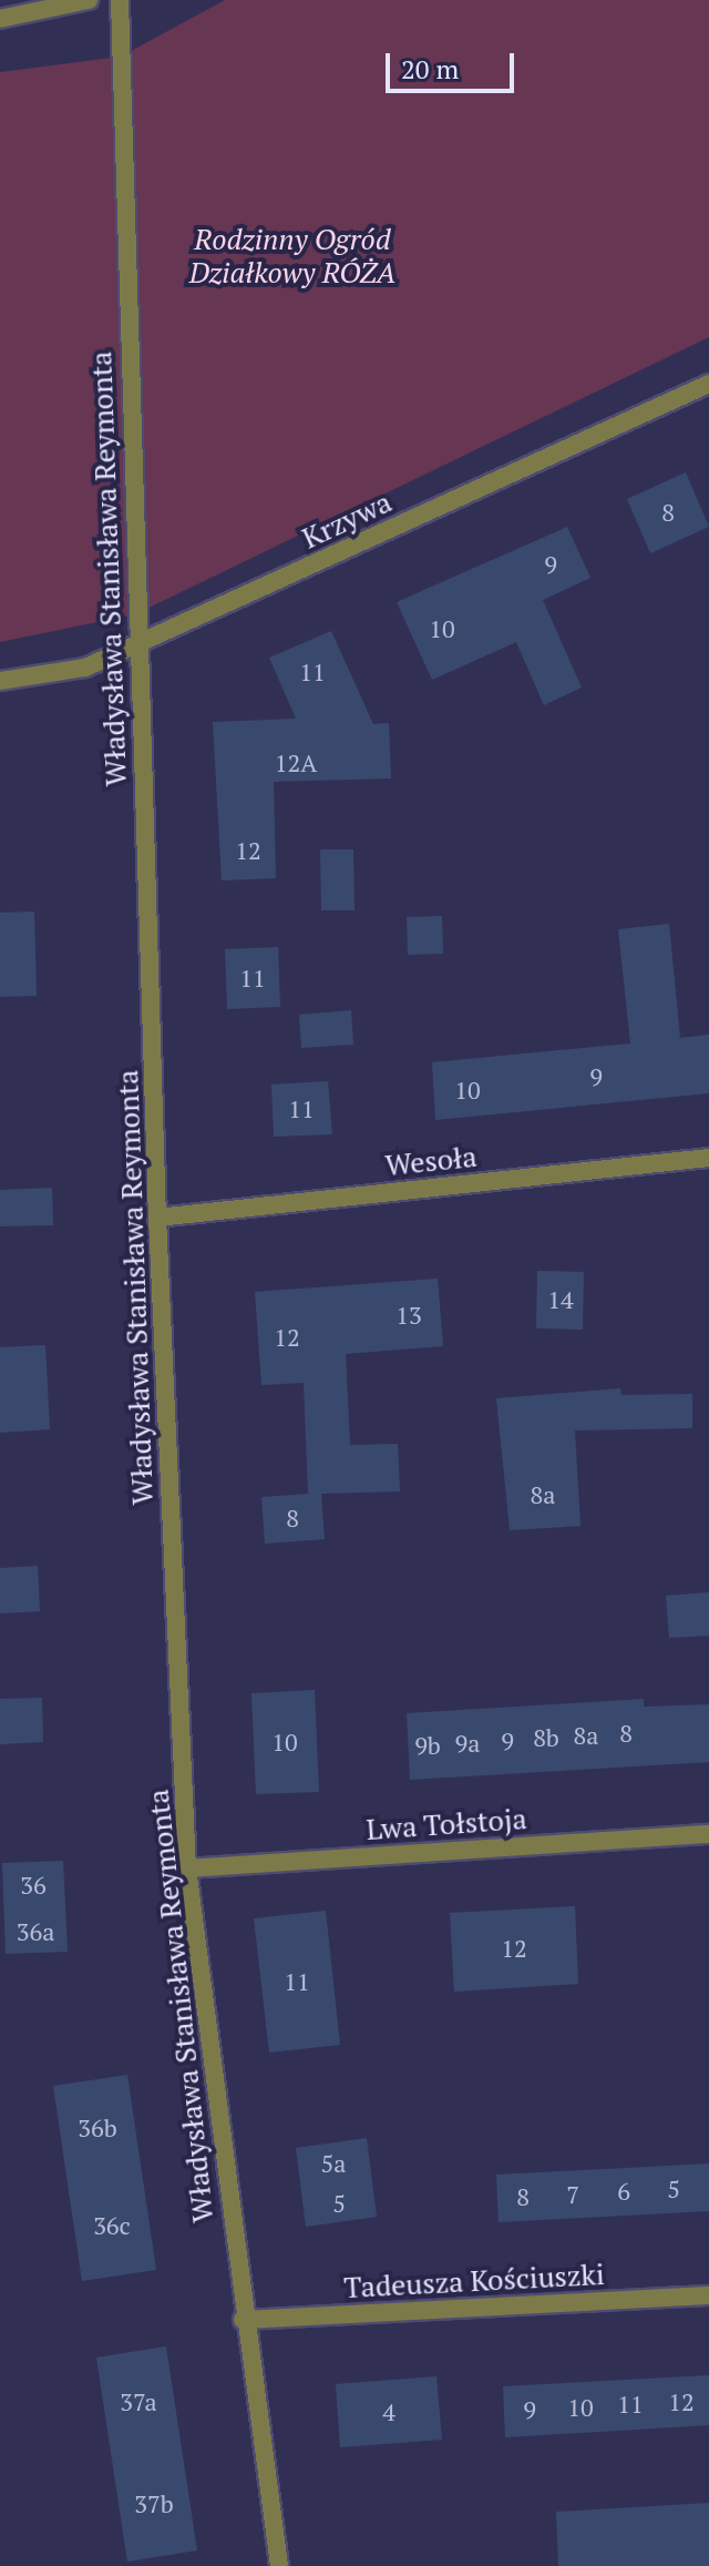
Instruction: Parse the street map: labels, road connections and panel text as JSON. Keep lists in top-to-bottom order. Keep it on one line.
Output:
{"streets":{"street":["Krzywa","Władysława Stanisława Reymonta","Wesoła","Lwa Tołstoja","Tadeusza Kościuszki"]},"crossings":[["Krzywa","Władysława Stanisława Reymonta"],["Władysława Stanisława Reymonta","Wesoła"],["Władysława Stanisława Reymonta","Lwa Tołstoja"],["Władysława Stanisława Reymonta","Tadeusza Kościuszki"]],"parks":["Rodzinny Ogród Działkowy RÓŻA"],"house_numbers":["8","9","10","11","12A","12","11","9","10","11","14","13","12","8a","8","8","8a","8b","9","10","9a","9b","36","36a","12","11","36b","5a","5","6","7","8","5","36c","37a","12","11","10","9","4","37b"],"scale_bar":"20 m"}
